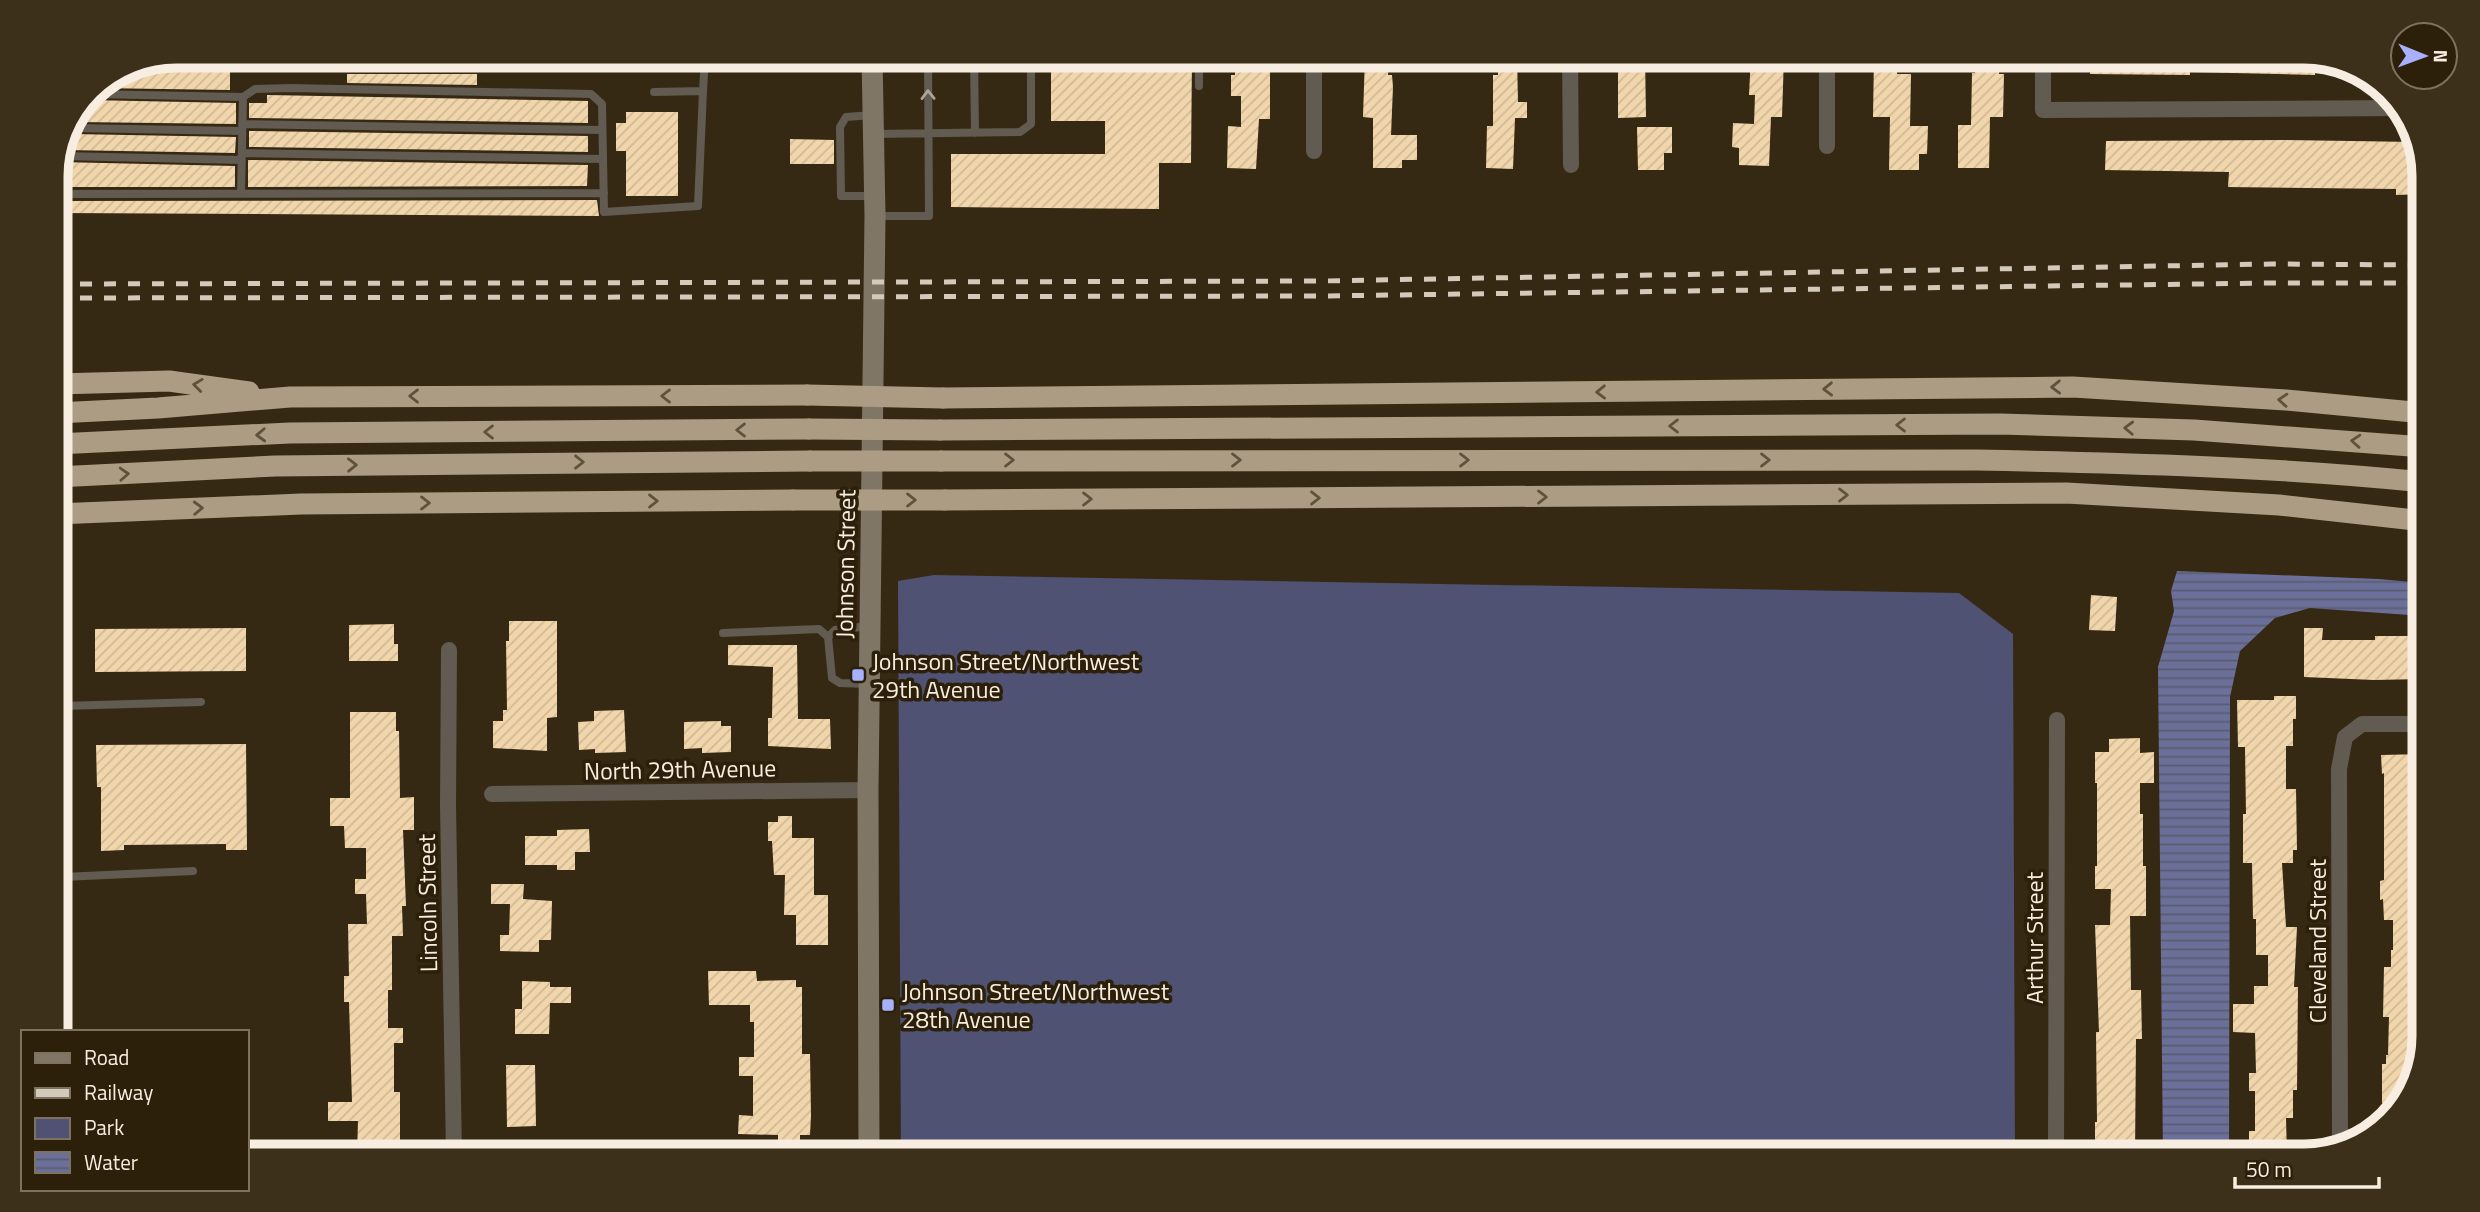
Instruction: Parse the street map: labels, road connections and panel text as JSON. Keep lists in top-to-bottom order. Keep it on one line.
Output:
{"streets":{"street":["Johnson Street","North 29th Avenue","Lincoln Street","Arthur Street","Cleveland Street"]},"crossings":[["Johnson Street","North 29th Avenue"]],"places":{"transit":["Johnson Street/Northwest 29th Avenue","Johnson Street/Northwest 28th Avenue"]},"legend":["Road","Railway","Park","Water"],"scale_bar":"50 m","north":"right"}
